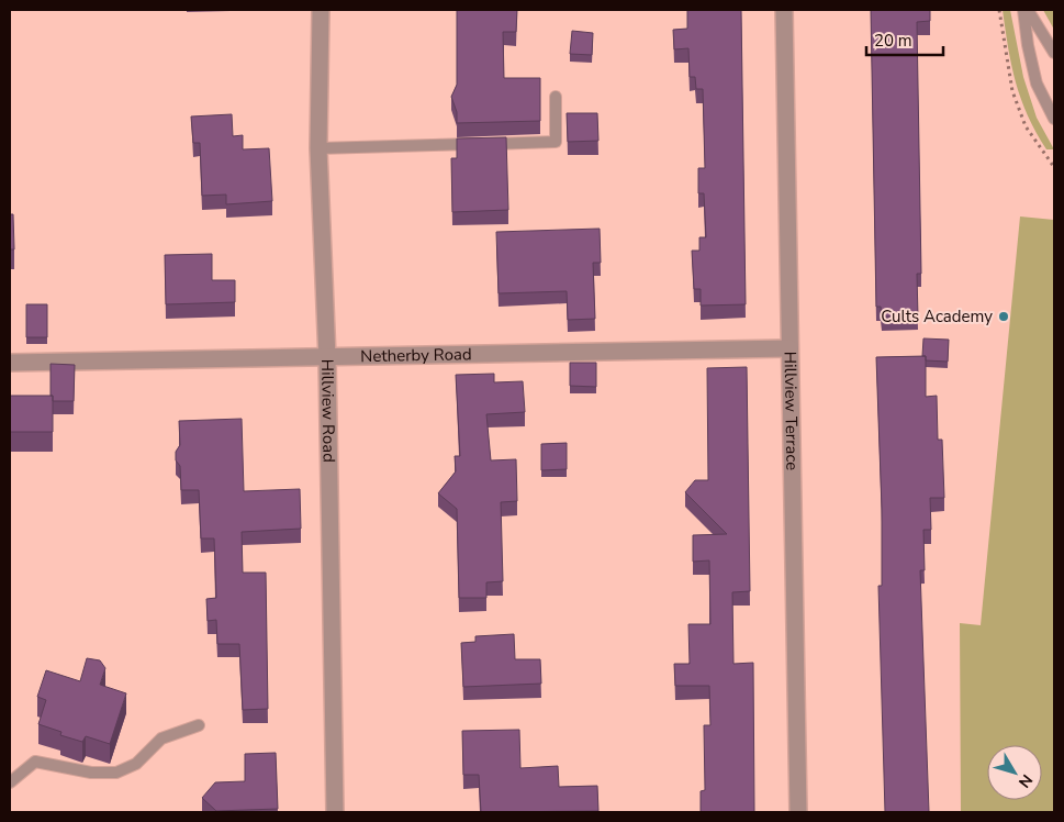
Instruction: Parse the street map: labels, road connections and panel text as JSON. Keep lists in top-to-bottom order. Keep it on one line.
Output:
{"streets":{"street":["Netherby Road","Hillview Road","Hillview Terrace"]},"crossings":[["Netherby Road","Hillview Road"],["Netherby Road","Hillview Terrace"]],"places":["Cults Academy"],"scale_bar":"20 m","north":"bottom right"}
